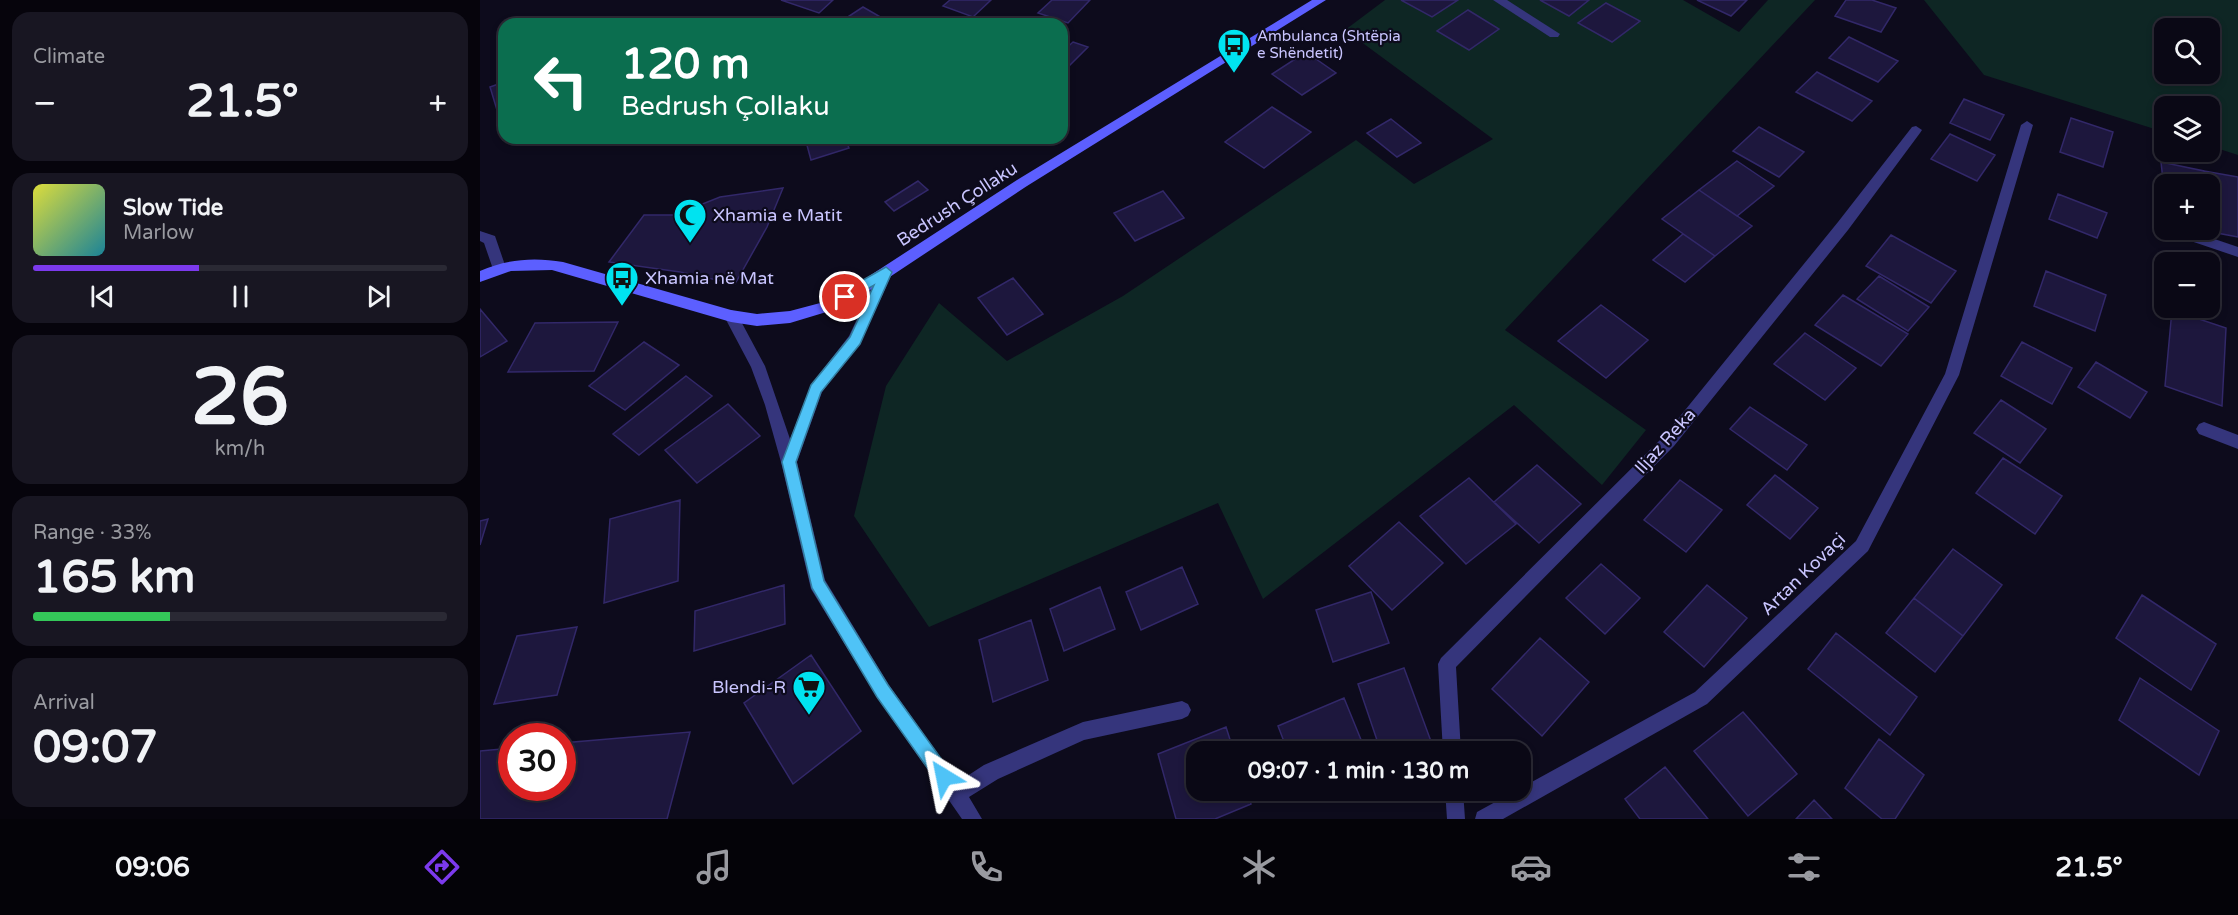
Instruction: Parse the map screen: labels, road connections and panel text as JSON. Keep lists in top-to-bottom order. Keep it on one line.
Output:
{"streets":{"street":["Bedrush Çollaku","Iljaz Reka","Artan Kovaçi"]},"places":{"bus stop":["Ambulanca (Shtëpia e Shëndetit)","Xhamia në Mat"],"mosque":["Xhamia e Matit"],"supermarket":["Blendi-R"]},"page":{"tile":["Climate",["26","km/h"],["Range · 33%","165 km"],["Arrival","09:07"]],"map_buttons":["+","−"],"turn":["120 m","Bedrush Çollaku"],"heat":["−","21.5°","+"],"song":["Slow Tide","Marlow"],"limit":"30","trip":"09:07 · 1 min · 130 m","tabs":["09:06","21.5°"]}}
